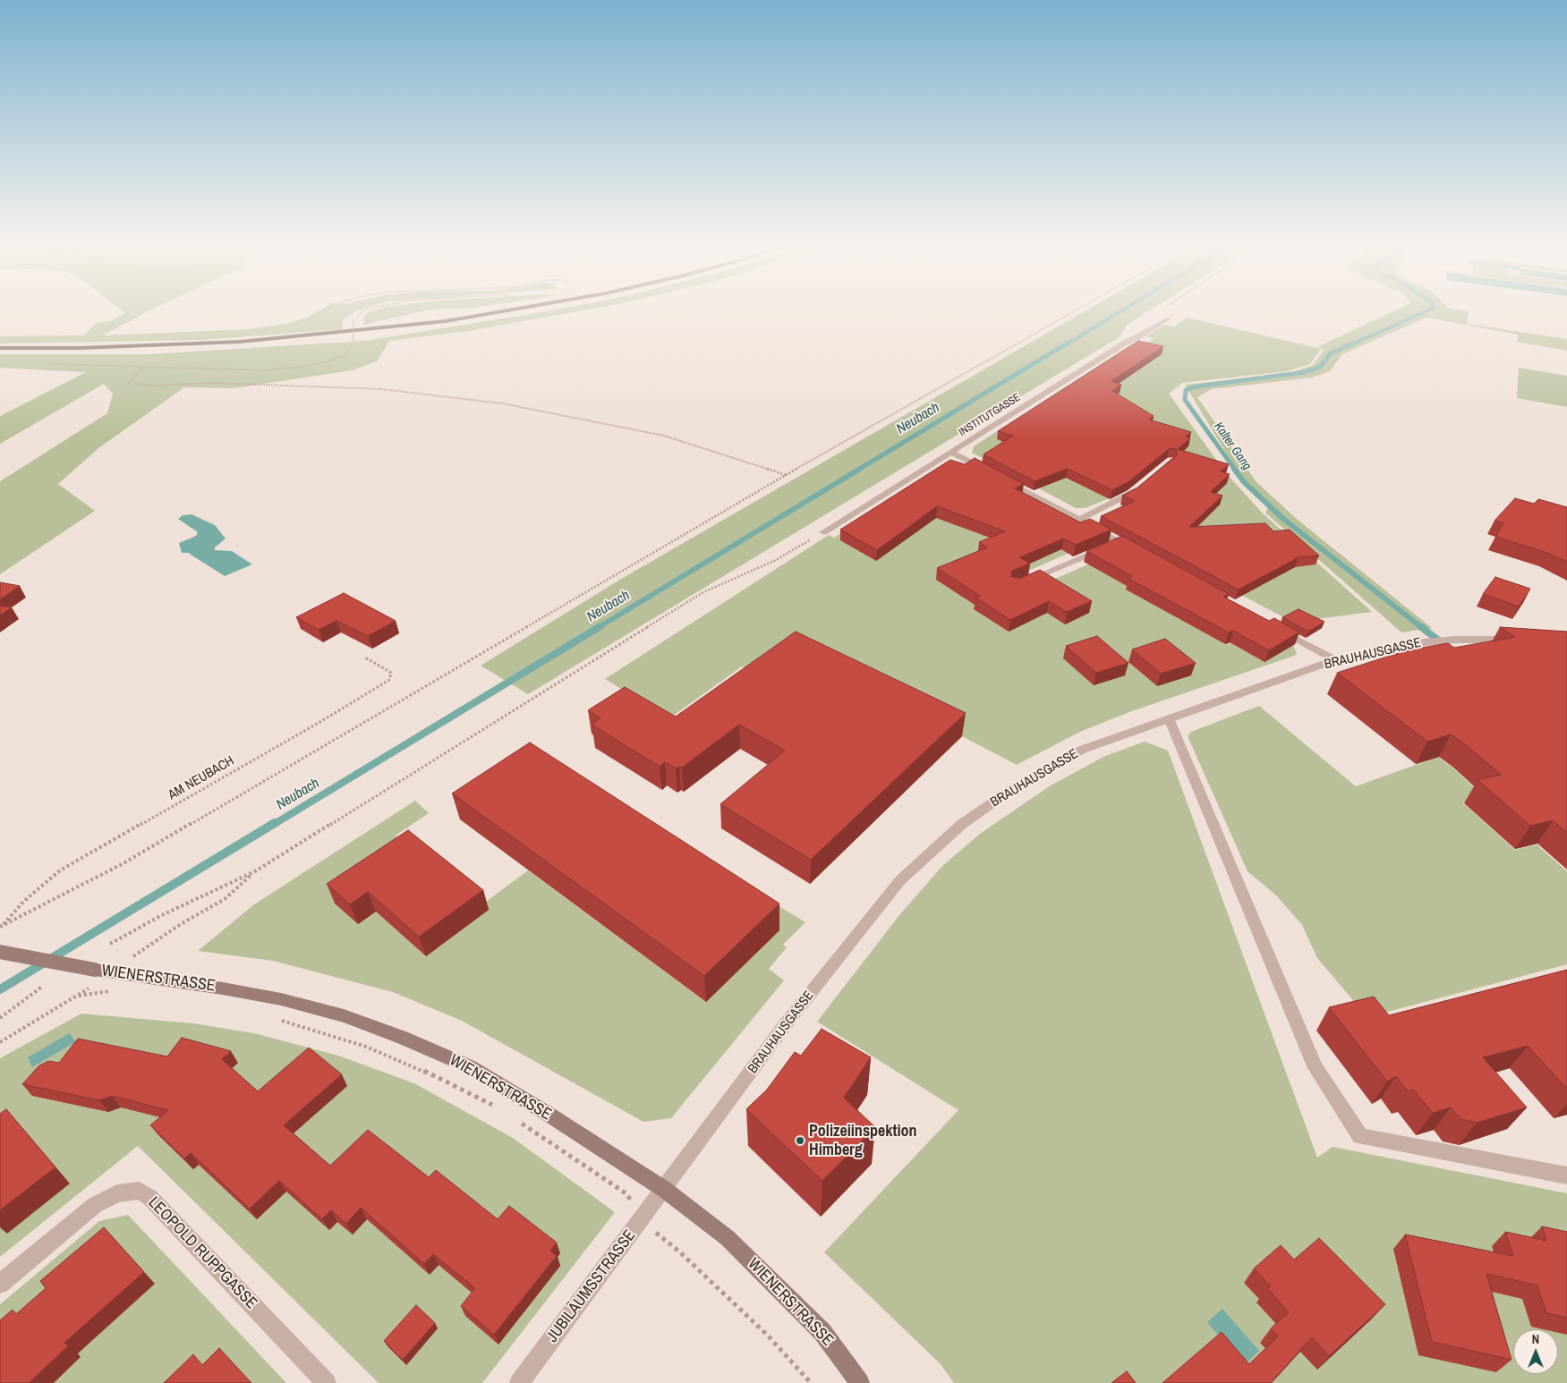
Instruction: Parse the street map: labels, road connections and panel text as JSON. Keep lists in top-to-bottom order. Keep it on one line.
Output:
{"streets":{"street":["INSTITUTGASSE","BRAUHAUSGASSE","WIENERSTRASSE","LEOPOLD RUPPGASSE","JUBILÄUMSSTRASSE"],"path":["AM NEUBACH"]},"crossings":[["BRAUHAUSGASSE","WIENERSTRASSE"],["BRAUHAUSGASSE","JUBILÄUMSSTRASSE"],["WIENERSTRASSE","JUBILÄUMSSTRASSE"]],"water":["Neubach","Kalter Gang"],"places":["Polizeiinspektion Himberg"],"north":"top"}
